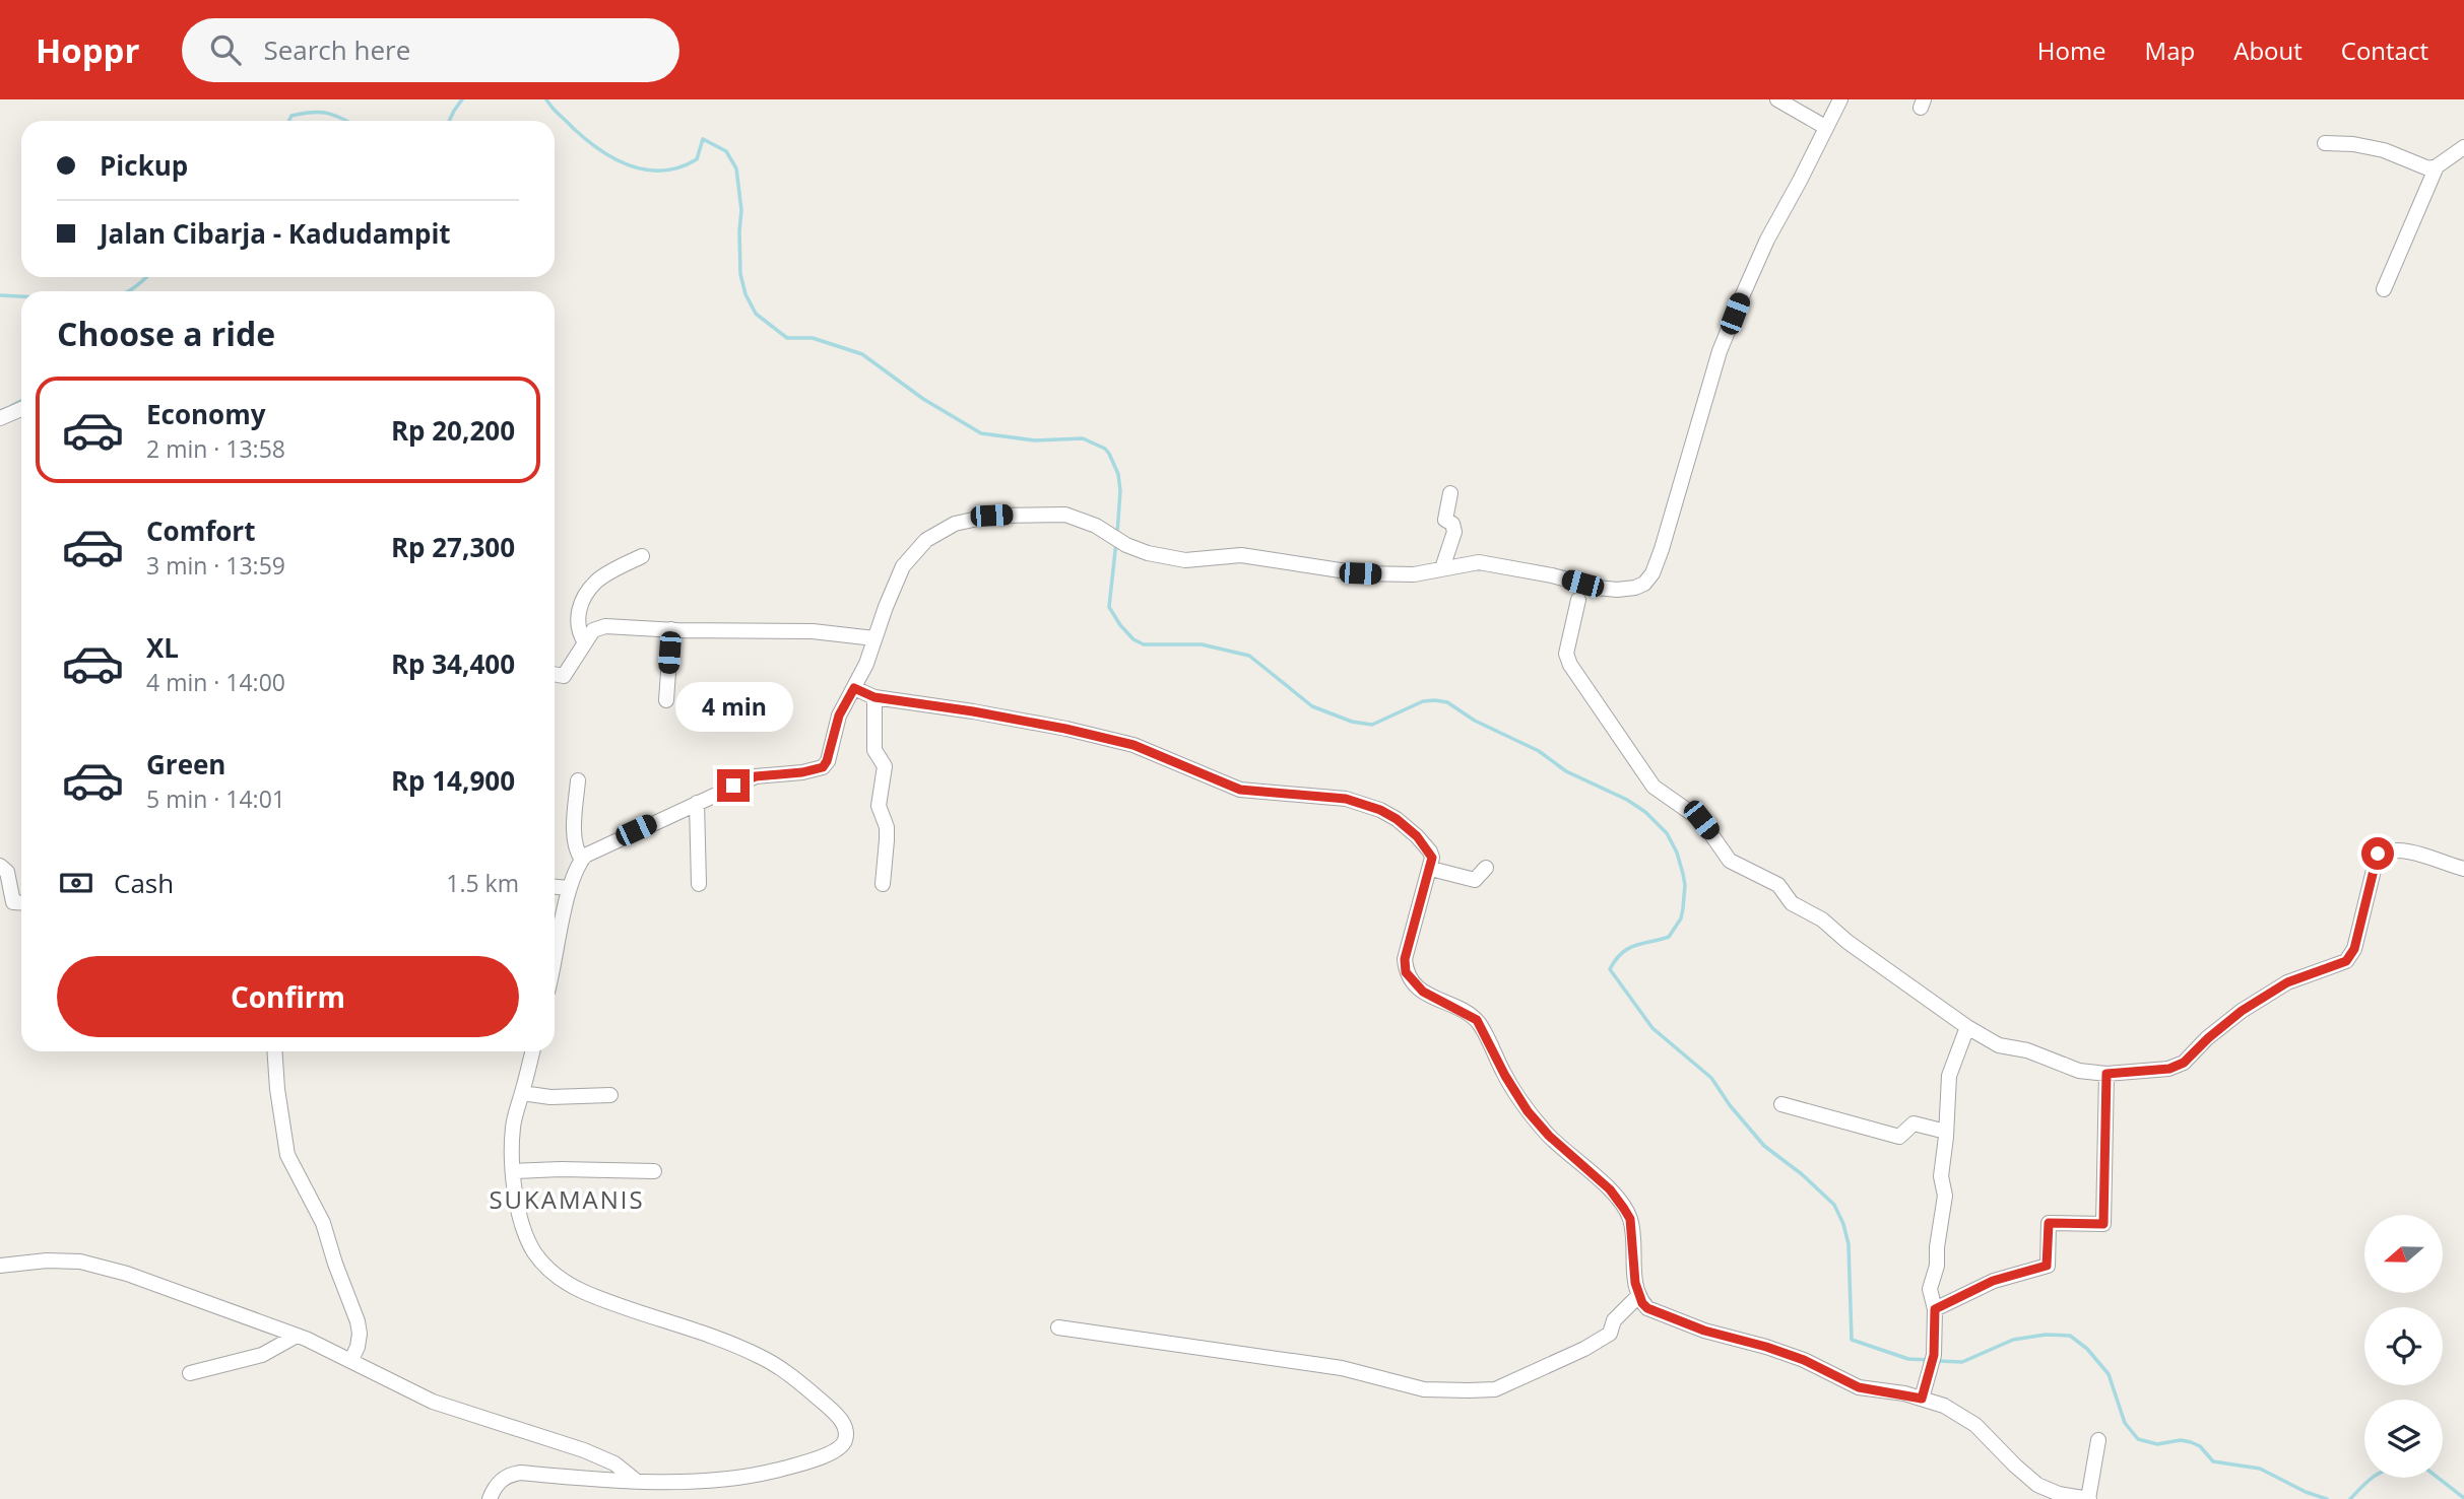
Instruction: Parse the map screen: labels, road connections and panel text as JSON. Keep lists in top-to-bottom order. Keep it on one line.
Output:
{"districts":["SUKAMANIS"],"north":"left","page":{"header":"Hoppr","search":"Search here","nav":["Home","Map","About","Contact"],"banner":["Pickup","Jalan Cibarja - Kadudampit"],"heading":"Choose a ride","list":[{"name":"Economy","note":"2 min · 13:58","value":"Rp 20,200"},{"name":"Comfort","note":"3 min · 13:59","value":"Rp 27,300"},{"name":"XL","note":"4 min · 14:00","value":"Rp 34,400"},{"name":"Green","note":"5 min · 14:01","value":"Rp 14,900"}],"bubble":"4 min","pay":["Cash","1.5 km"],"buttons":"Confirm"}}
